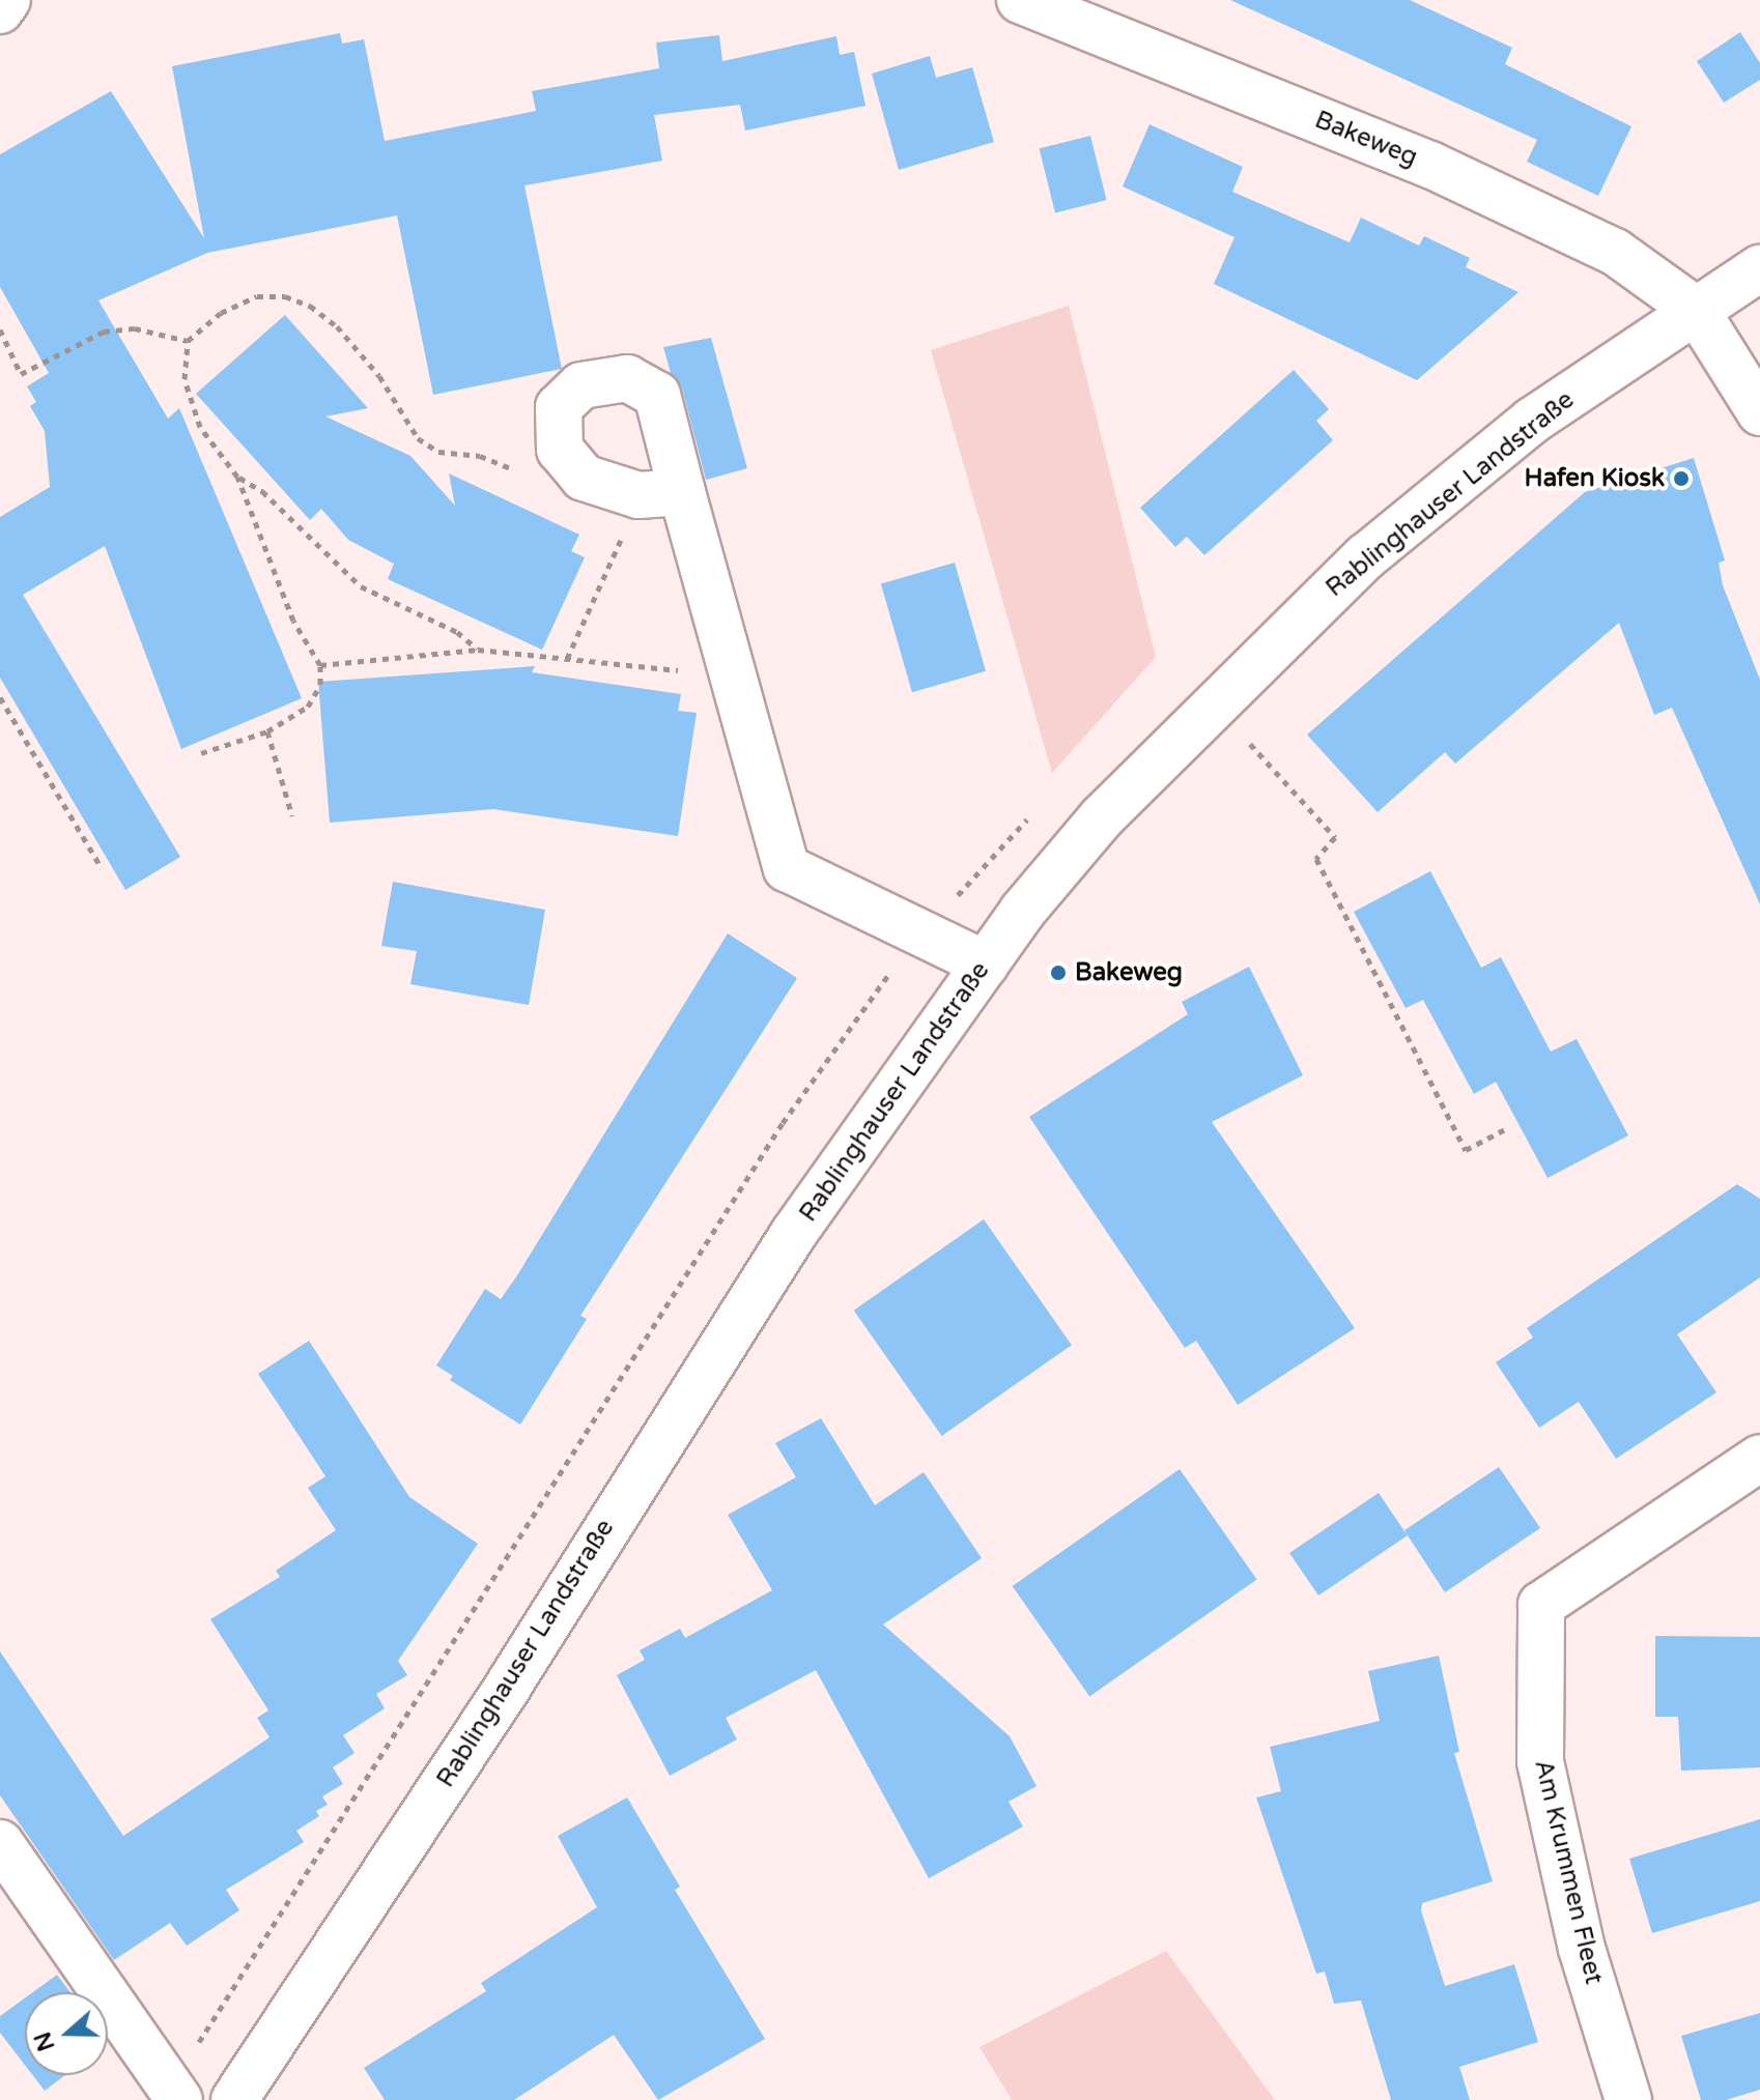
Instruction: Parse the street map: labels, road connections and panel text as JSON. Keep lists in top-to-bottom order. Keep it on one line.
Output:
{"streets":{"street":["Bakeweg","Rablinghauser Landstraße","Am Krummen Fleet"]},"crossings":[["Bakeweg","Rablinghauser Landstraße"]],"places":["Hafen Kiosk","Bakeweg"],"north":"left"}
